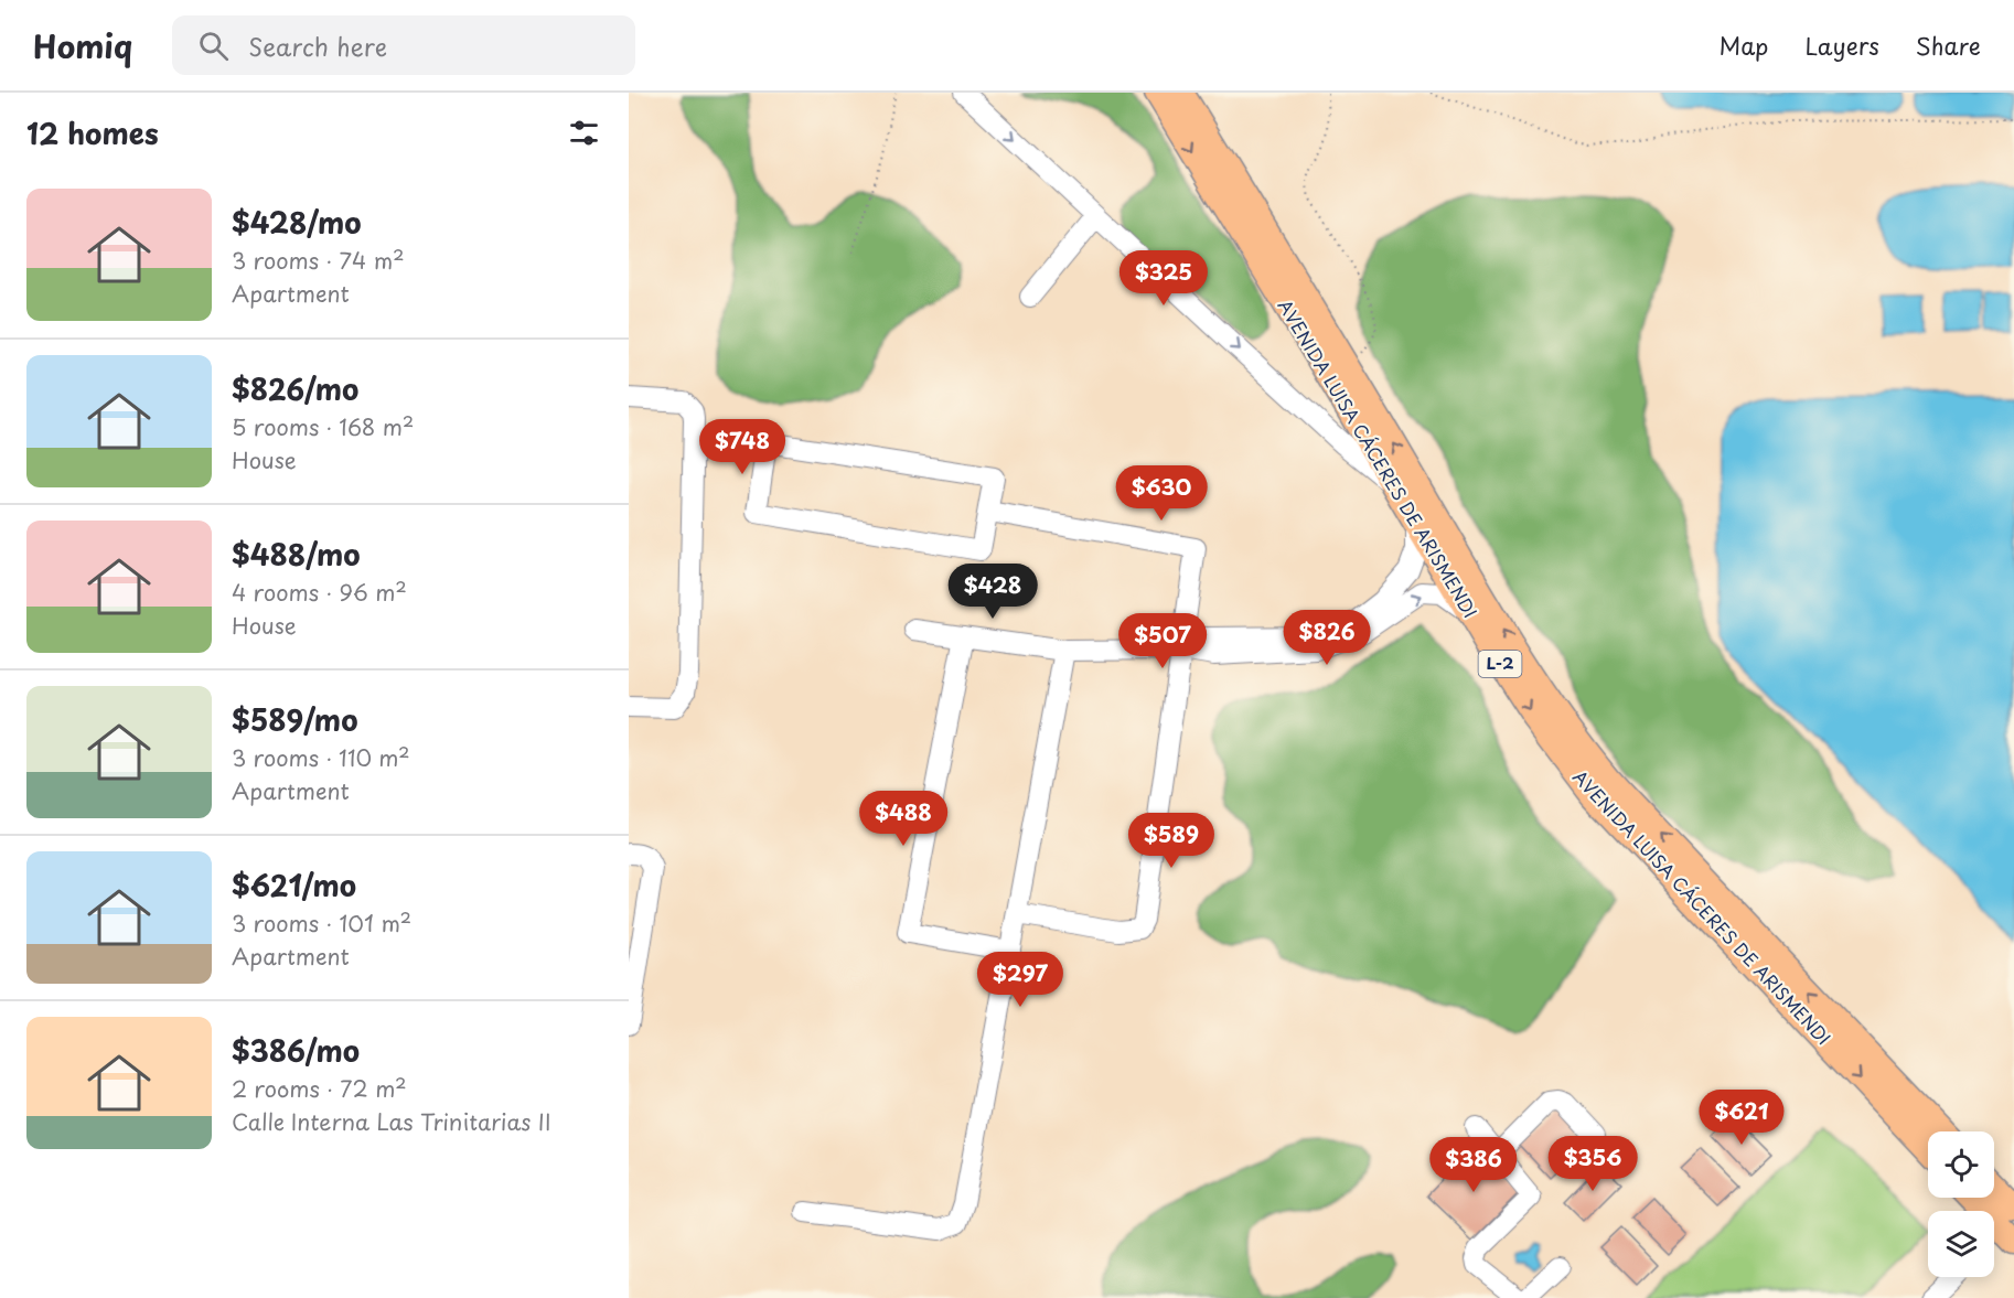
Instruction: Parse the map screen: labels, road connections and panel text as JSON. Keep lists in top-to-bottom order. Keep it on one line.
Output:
{"streets":{"main road":["AVENIDA LUISA CÁCERES DE ARISMENDI","L-2"]},"crossings":[["AVENIDA LUISA CÁCERES DE ARISMENDI","L-2"]],"page":{"header":"Homiq","search":"Search here","nav":["Map","Layers","Share"],"heading":"12 homes","list":[{"name":"$428/mo","note":"3 rooms · 74 m² · Apartment"},{"name":"$826/mo","note":"5 rooms · 168 m² · House"},{"name":"$488/mo","note":"4 rooms · 96 m² · House"},{"name":"$589/mo","note":"3 rooms · 110 m² · Apartment"},{"name":"$621/mo","note":"3 rooms · 101 m² · Apartment"},{"name":"$386/mo","note":"2 rooms · 72 m² · Calle Interna Las Trinitarias II"}],"price":["$325","$748","$630","$428","$826","$507","$488","$589","$297","$621","$356","$386"]}}
